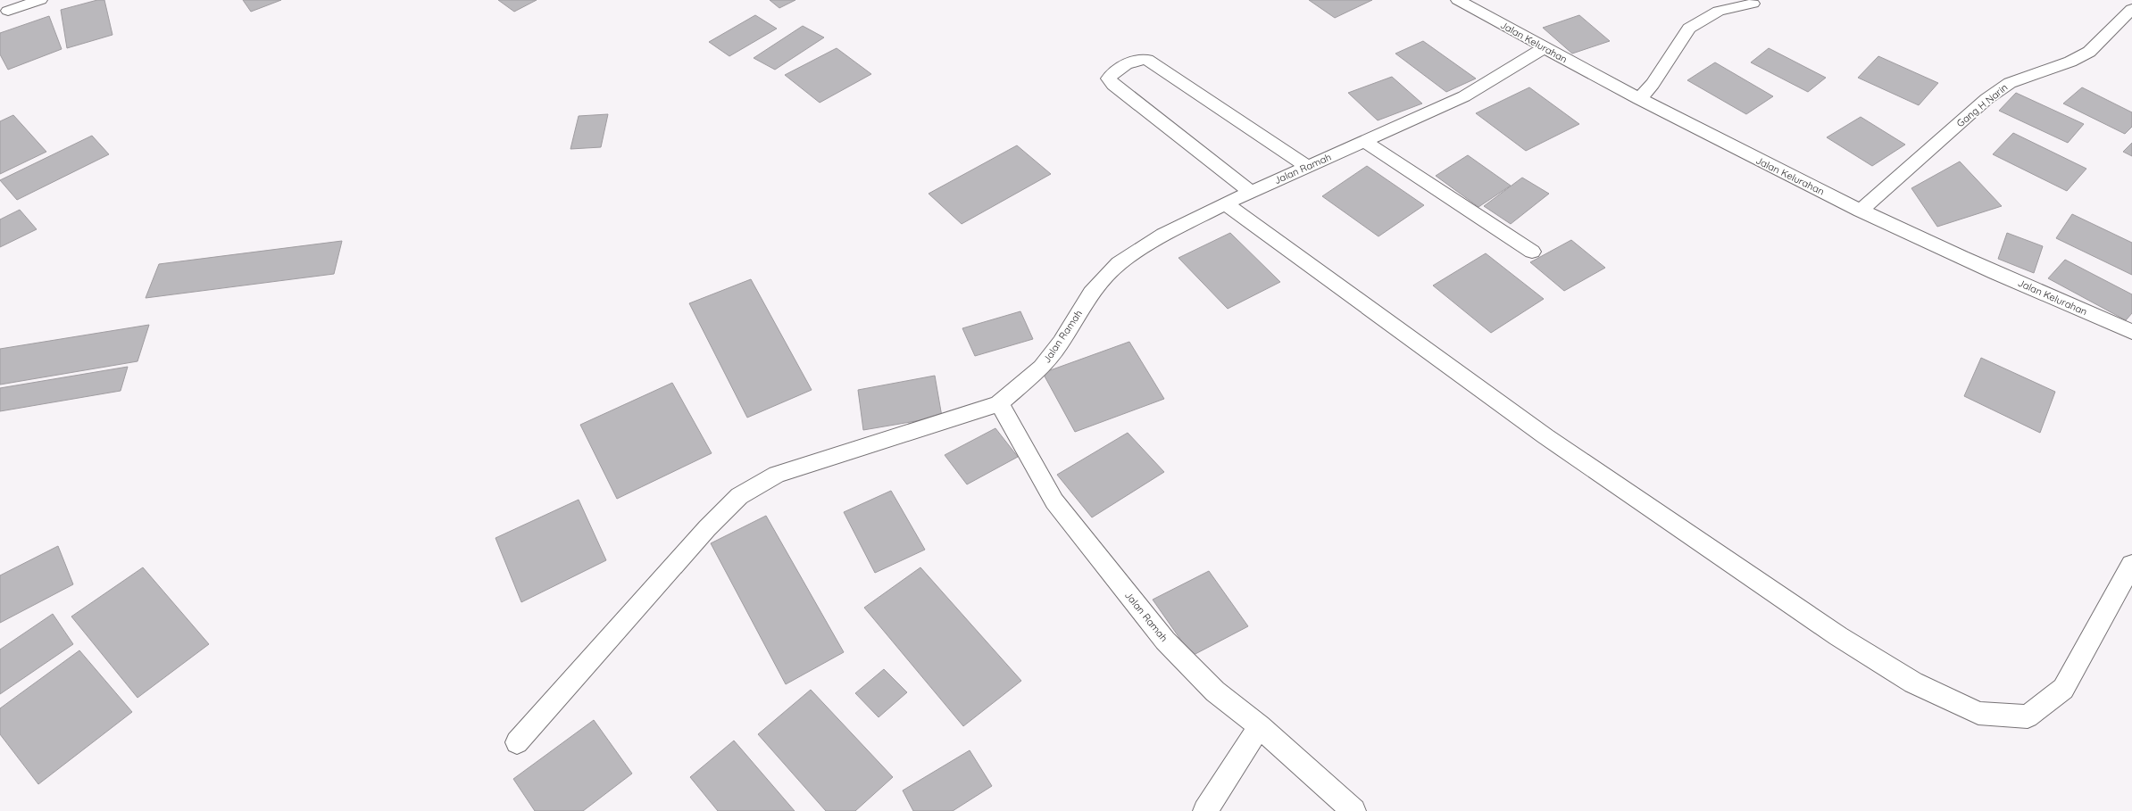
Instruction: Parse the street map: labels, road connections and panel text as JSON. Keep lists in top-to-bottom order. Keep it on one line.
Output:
{"streets":{"street":["Jalan Kelurahan","Gang H Narin","Jalan Ramah"]},"crossings":[["Jalan Kelurahan","Gang H Narin"],["Jalan Kelurahan","Jalan Ramah"]]}
